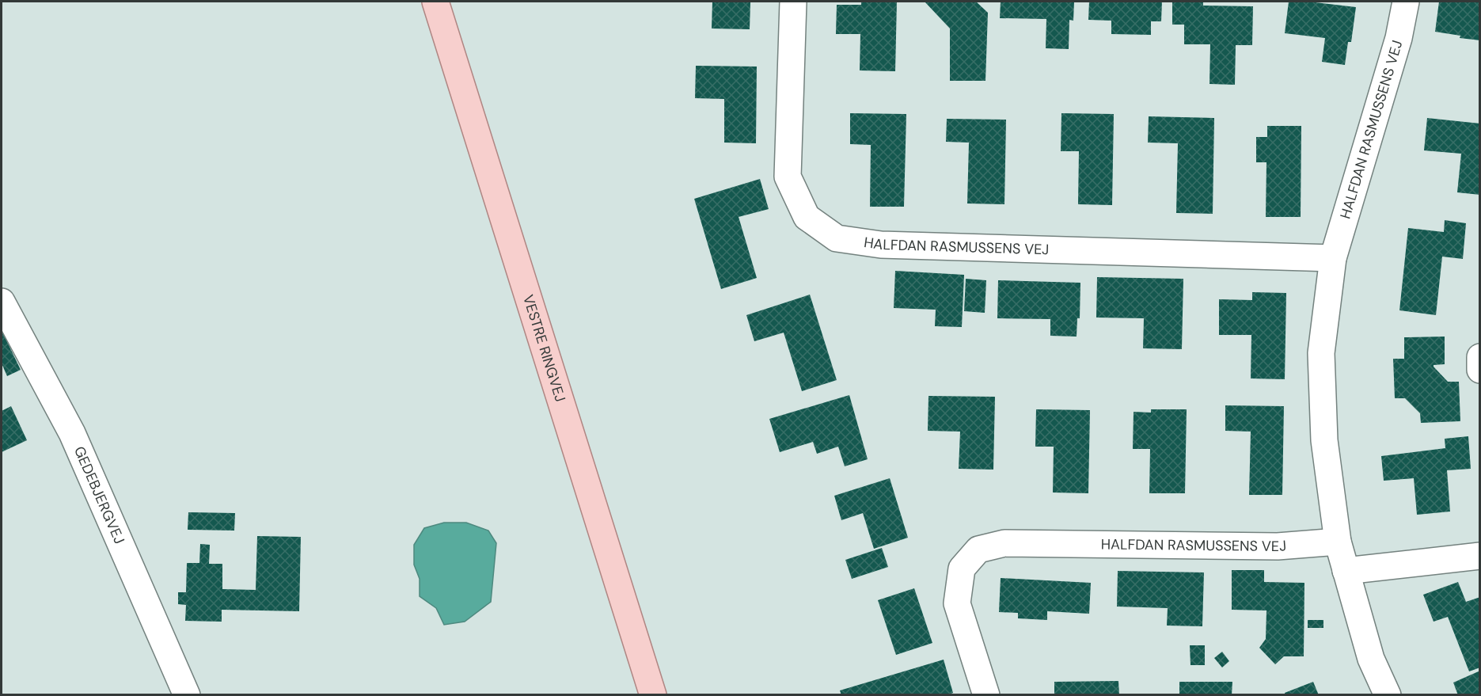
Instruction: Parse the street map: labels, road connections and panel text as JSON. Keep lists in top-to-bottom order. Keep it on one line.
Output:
{"streets":{"main road":["VESTRE RINGVEJ"],"street":["HALFDAN RASMUSSENS VEJ","GEDEBJERGVEJ"]}}
